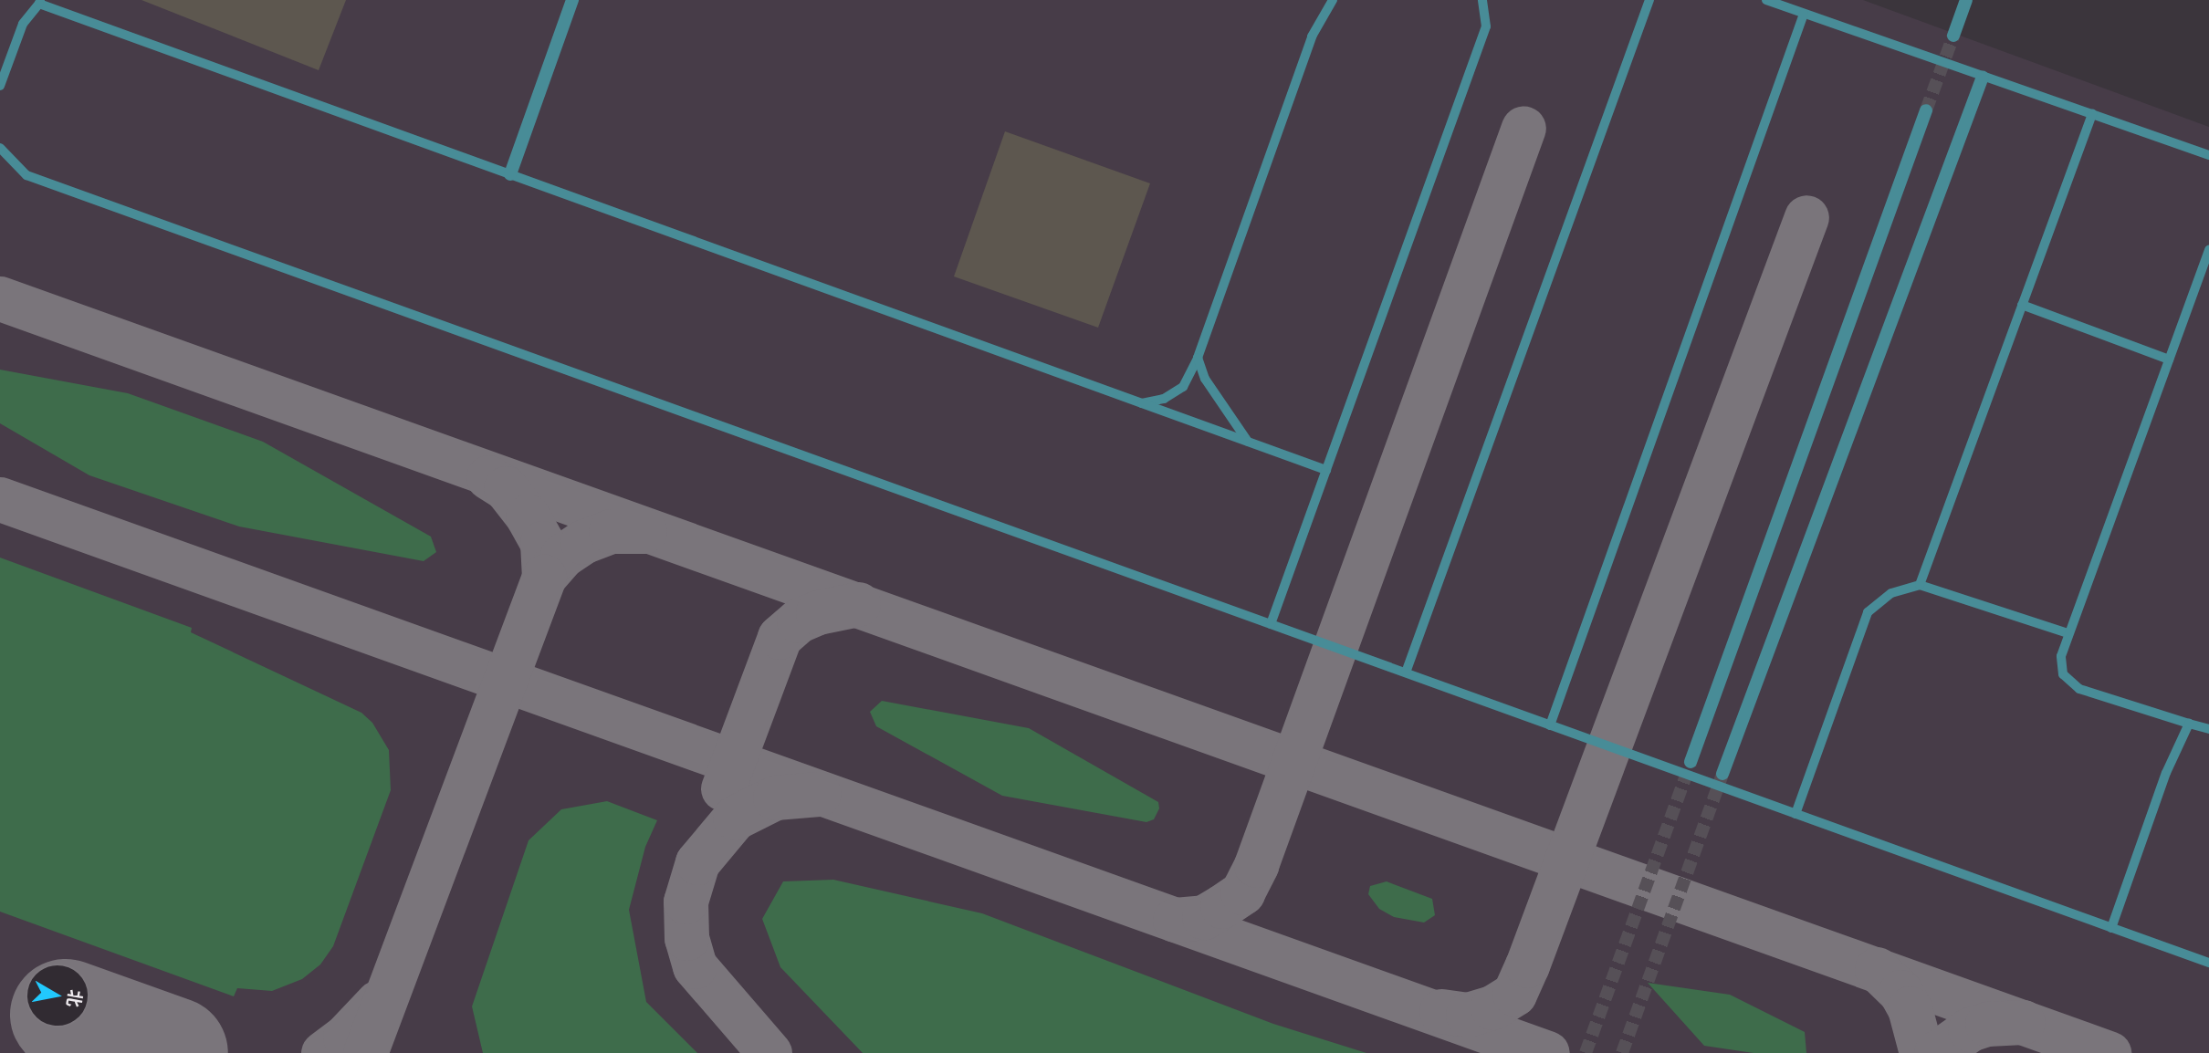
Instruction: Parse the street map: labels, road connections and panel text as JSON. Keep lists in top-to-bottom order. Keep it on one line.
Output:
{"north":"right"}
